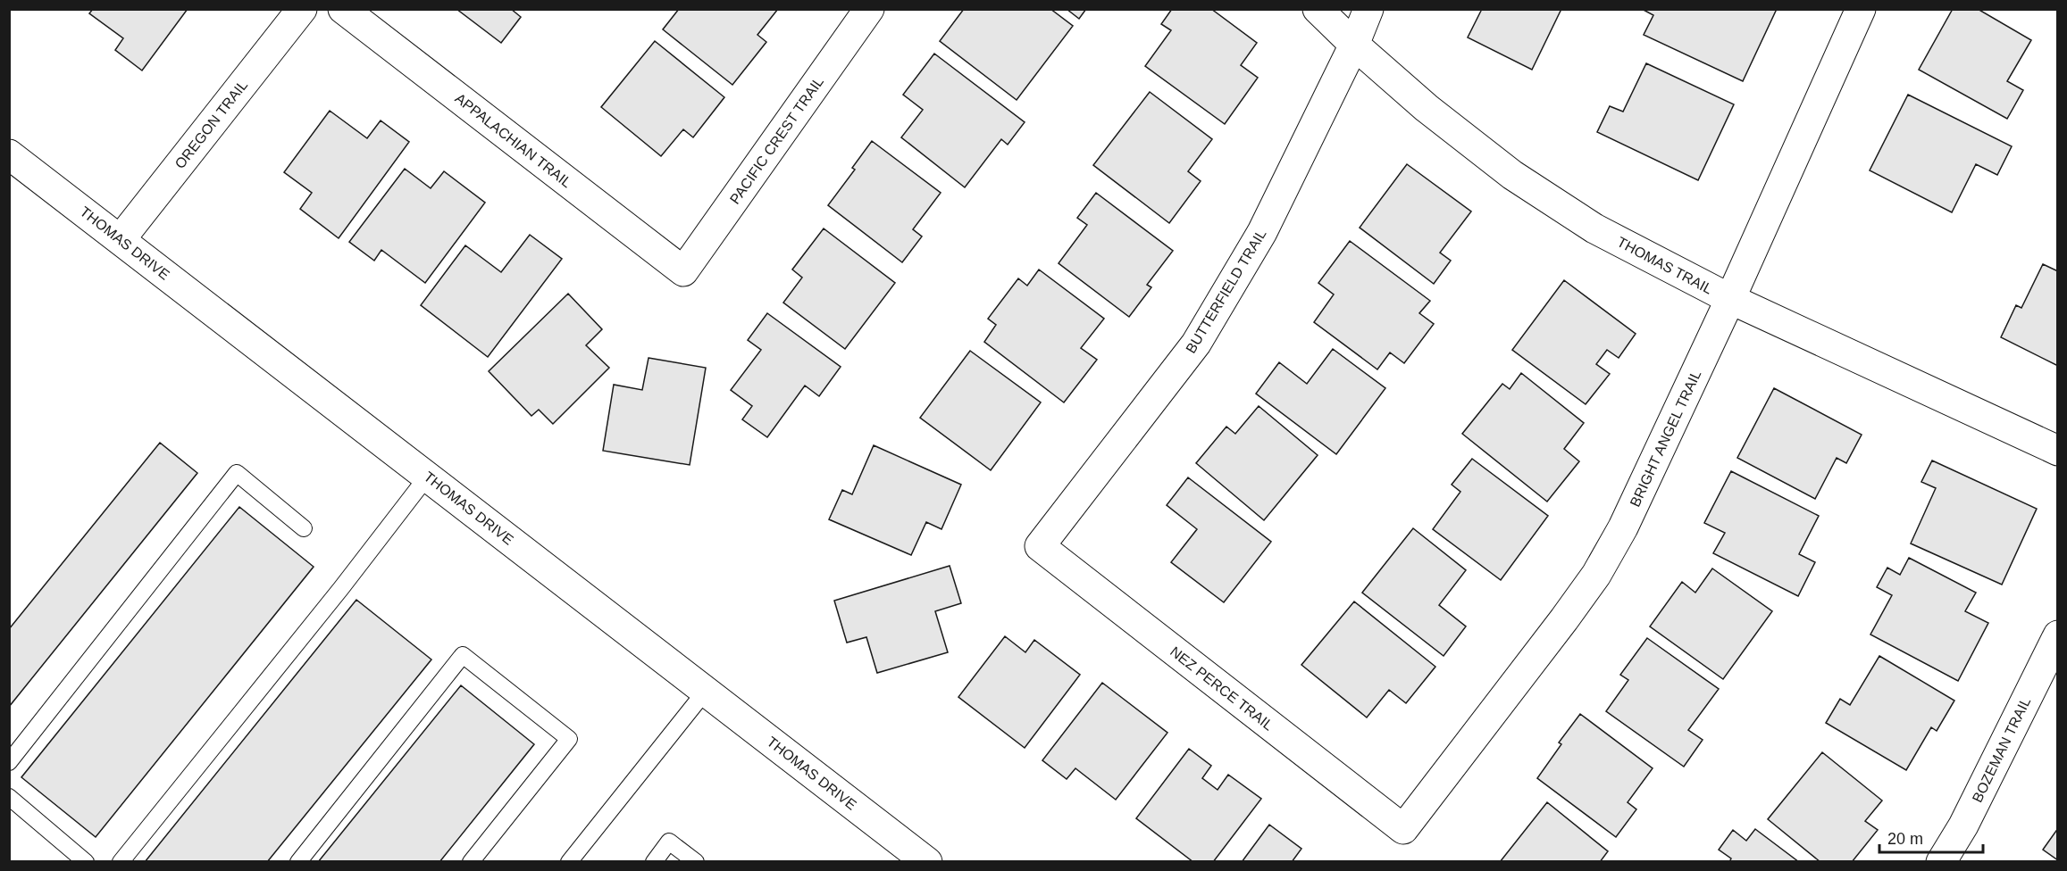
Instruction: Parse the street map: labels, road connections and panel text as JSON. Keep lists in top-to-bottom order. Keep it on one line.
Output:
{"streets":{"street":["OREGON TRAIL","APPALACHIAN TRAIL","PACIFIC CREST TRAIL","THOMAS DRIVE","THOMAS TRAIL","BUTTERFIELD TRAIL","BRIGHT ANGEL TRAIL","NEZ PERCE TRAIL","BOZEMAN TRAIL"]},"crossings":[["OREGON TRAIL","THOMAS DRIVE"],["APPALACHIAN TRAIL","PACIFIC CREST TRAIL"],["THOMAS TRAIL","BUTTERFIELD TRAIL"],["THOMAS TRAIL","BRIGHT ANGEL TRAIL"],["BUTTERFIELD TRAIL","NEZ PERCE TRAIL"],["BRIGHT ANGEL TRAIL","NEZ PERCE TRAIL"]],"scale_bar":"20 m"}
